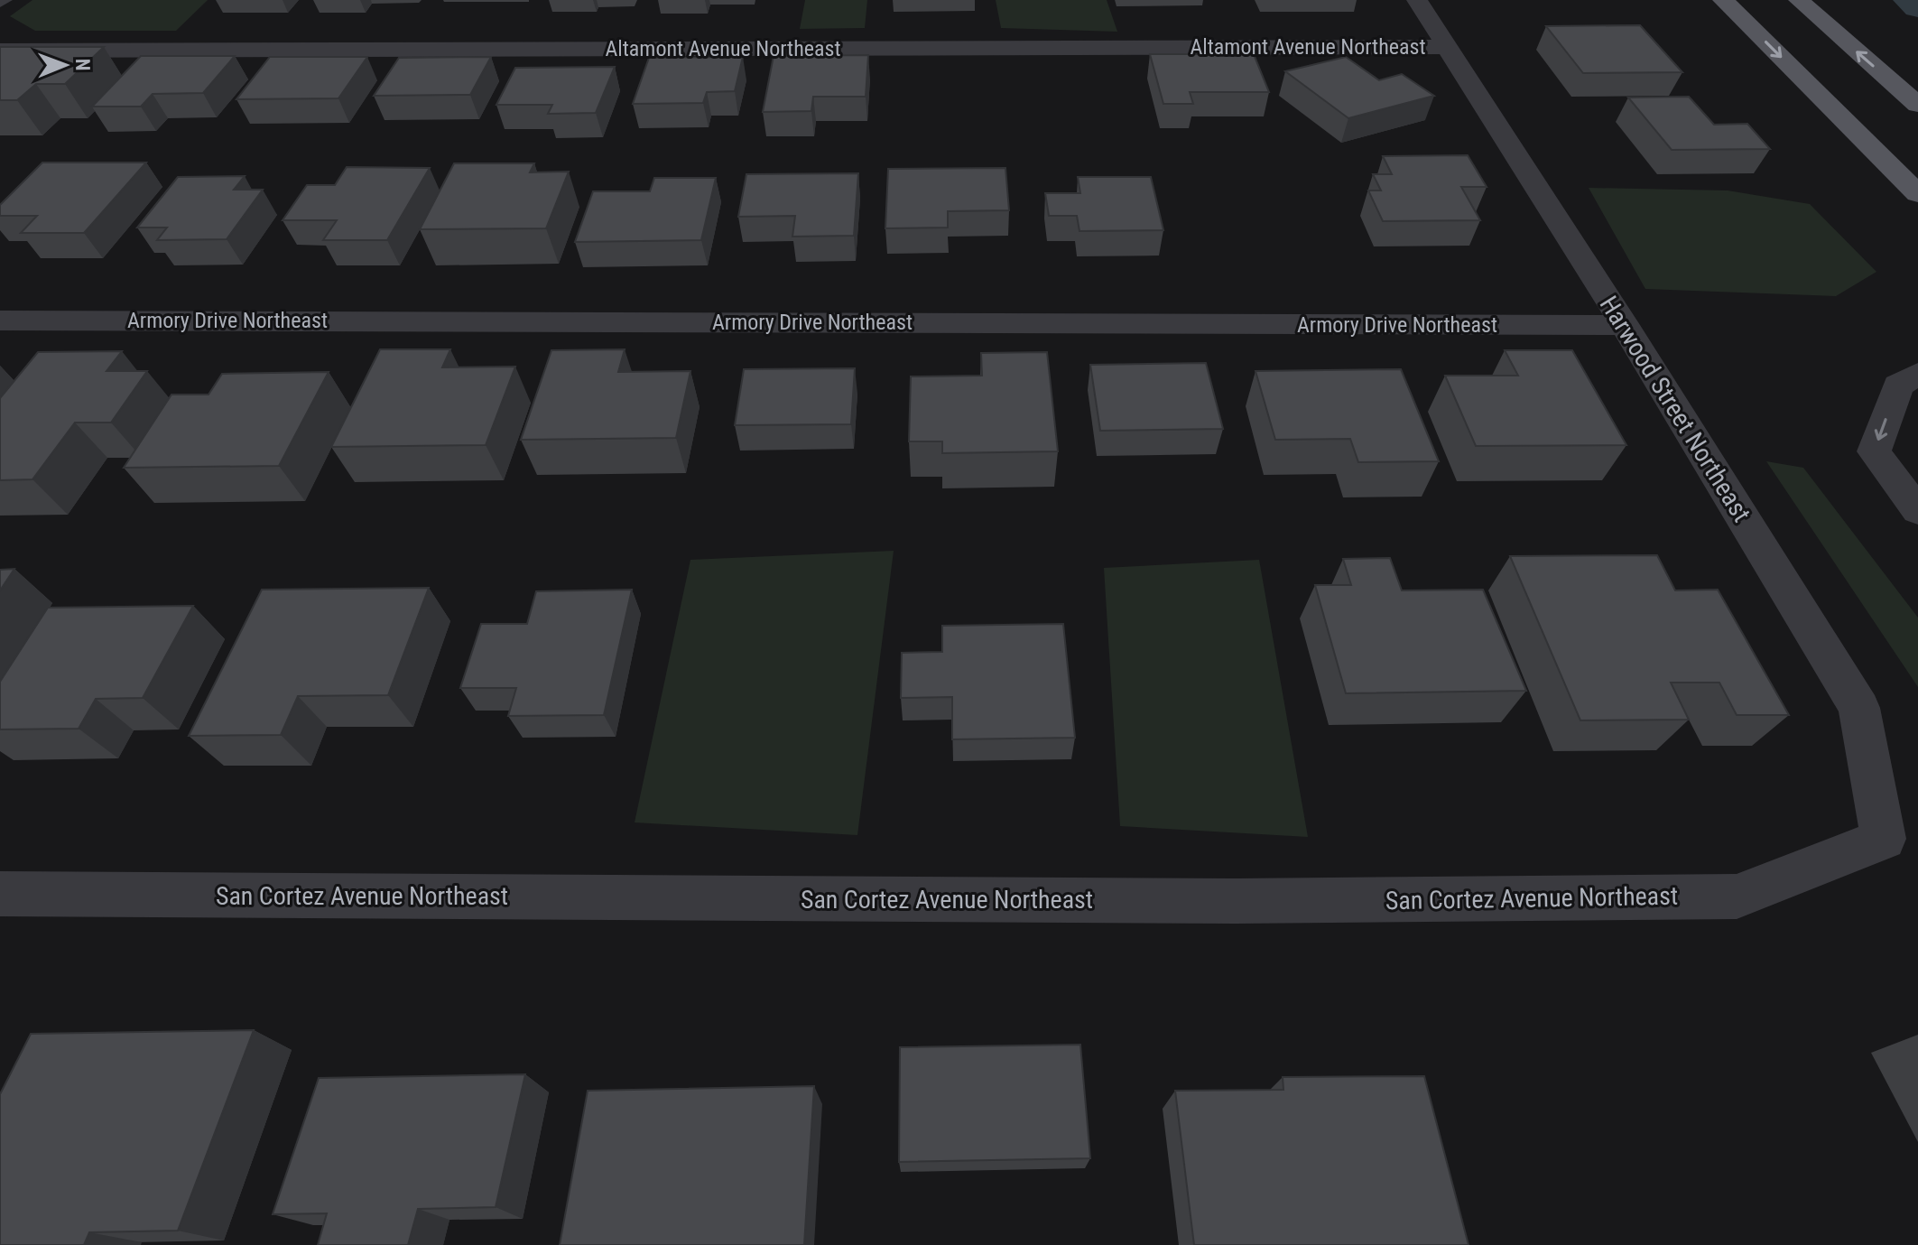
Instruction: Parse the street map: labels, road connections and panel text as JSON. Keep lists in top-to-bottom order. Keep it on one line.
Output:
{"streets":{"street":["Altamont Avenue Northeast","Armory Drive Northeast","Harwood Street Northeast","San Cortez Avenue Northeast"]},"crossings":[["Altamont Avenue Northeast","Harwood Street Northeast"],["Armory Drive Northeast","Harwood Street Northeast"],["Harwood Street Northeast","San Cortez Avenue Northeast"]],"north":"right"}
